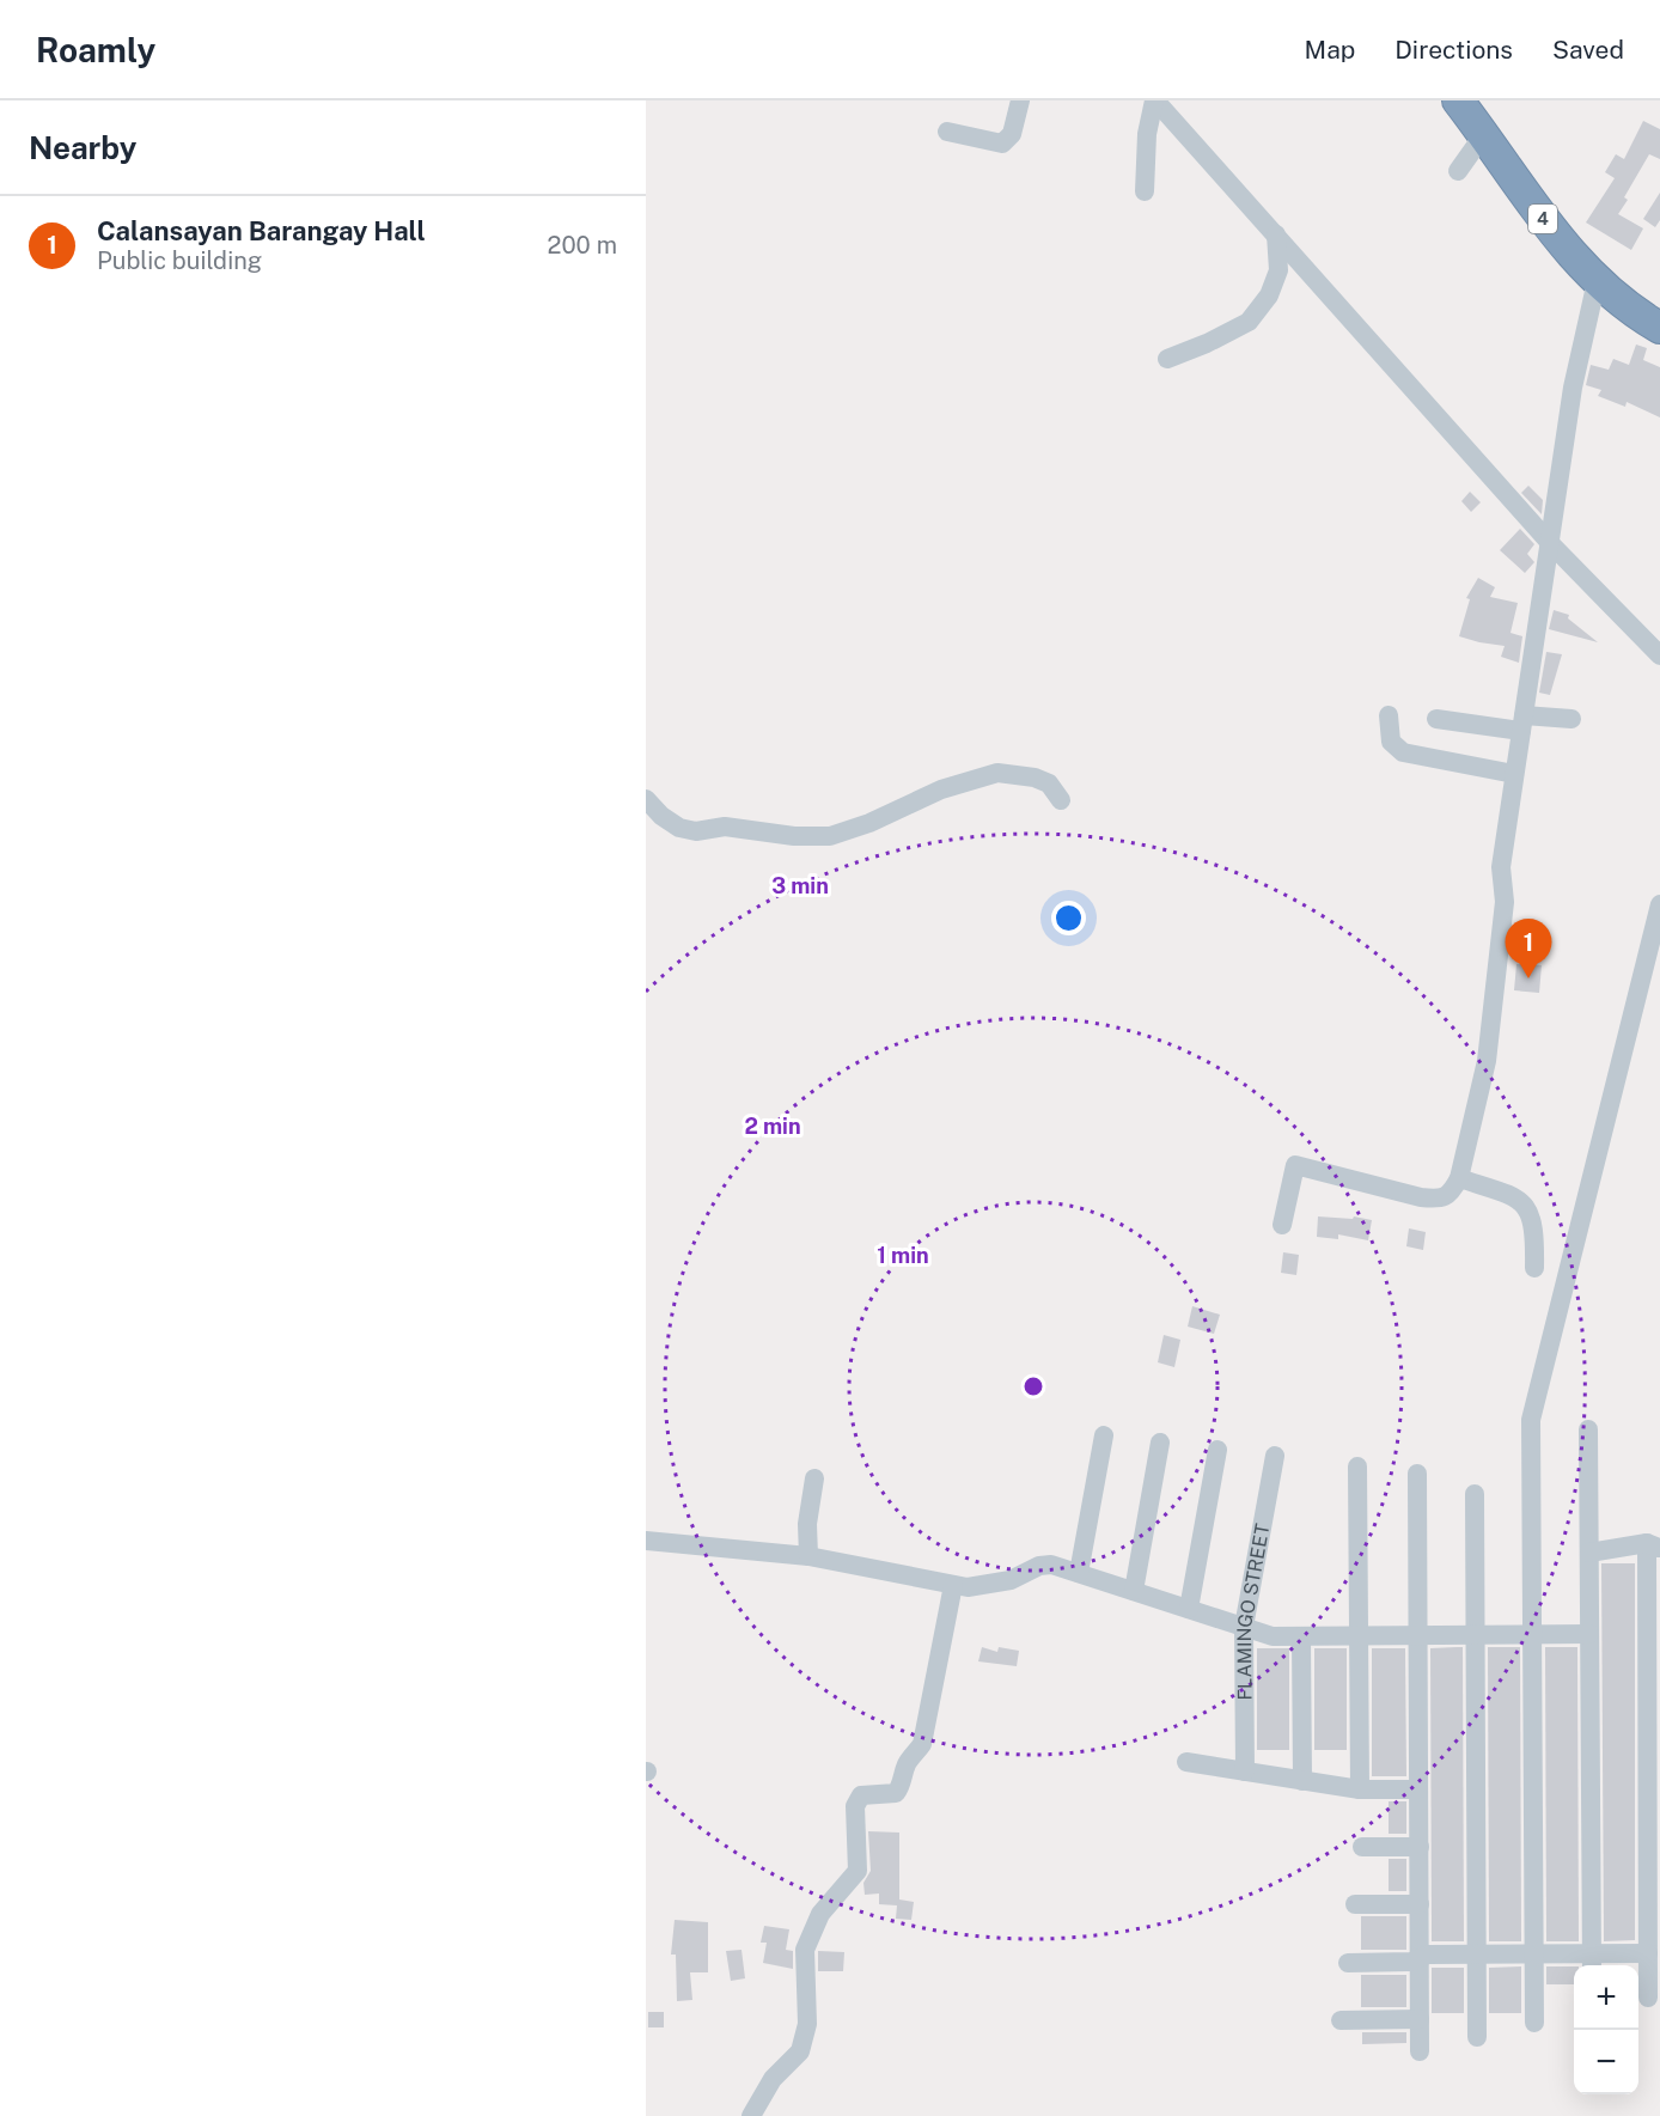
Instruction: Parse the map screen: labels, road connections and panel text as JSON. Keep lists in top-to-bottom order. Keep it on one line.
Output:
{"streets":{"highway":["4"],"street":["FLAMINGO STREET"]},"page":{"header":"Roamly","nav":["Map","Directions","Saved"],"heading":"Nearby","list":[{"mark":"1","name":"Calansayan Barangay Hall","note":"Public building","value":"200 m"}],"pins":"1","map_buttons":["+","−"]},"rings":["3 min","2 min","1 min"]}
